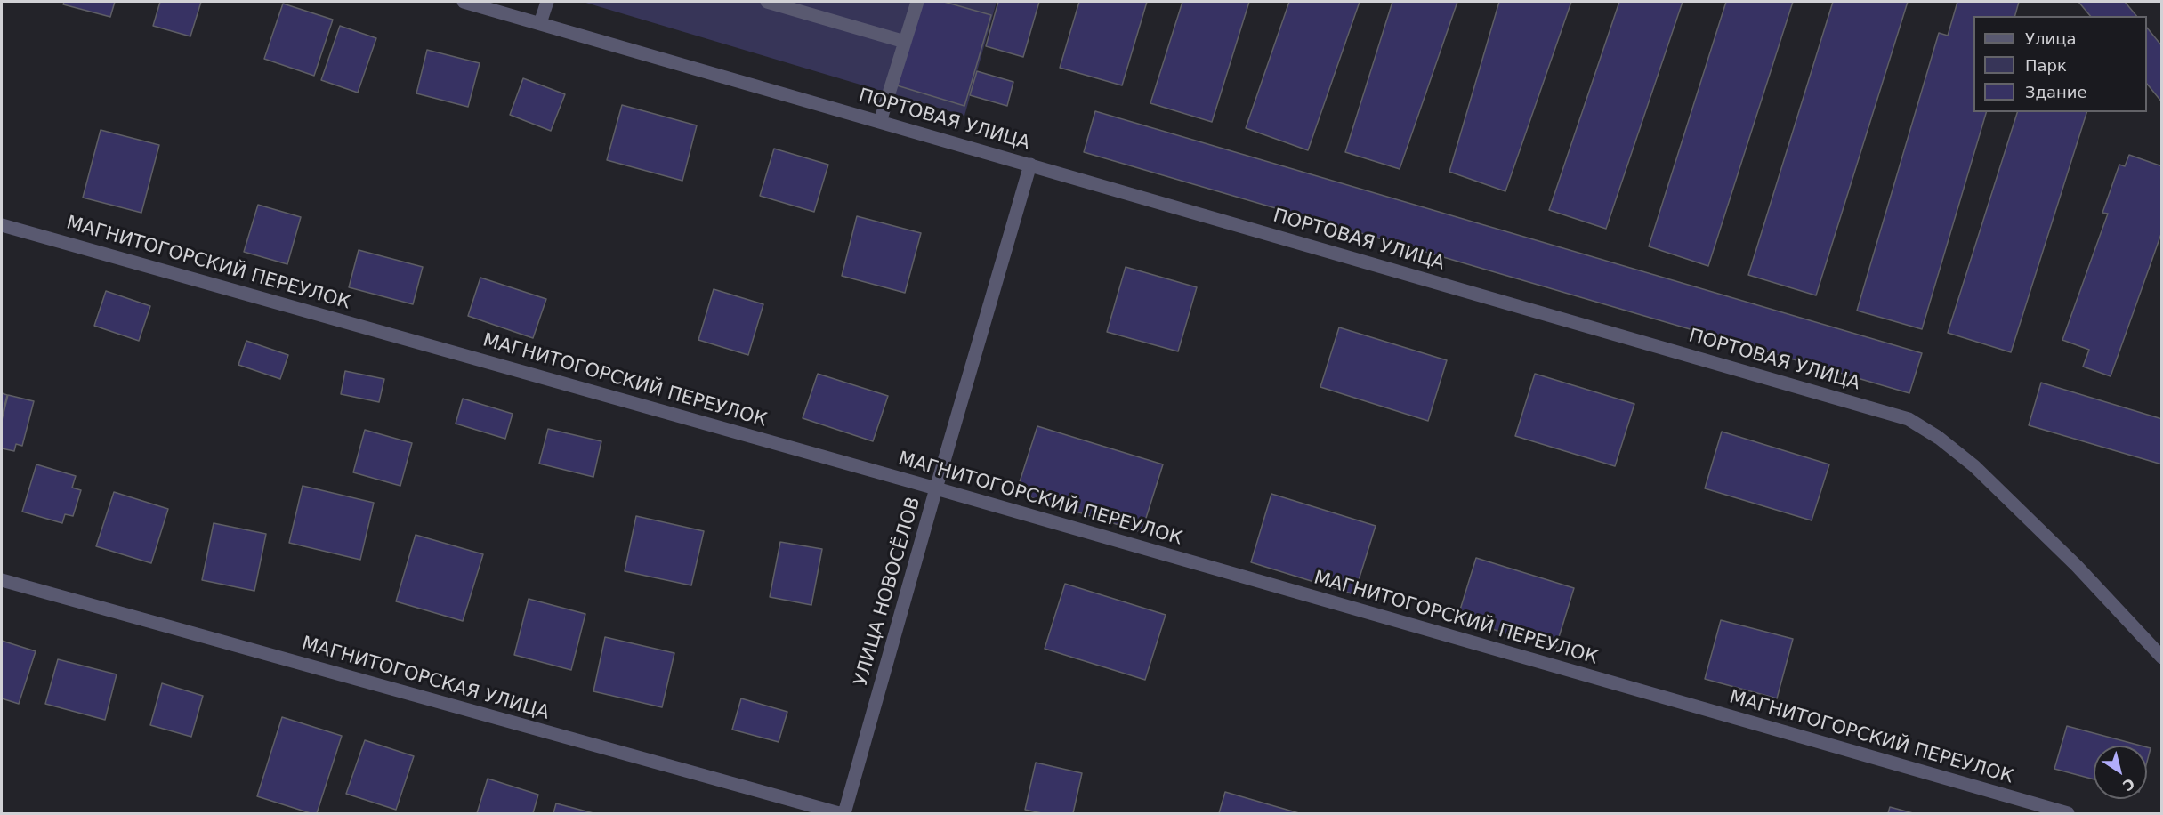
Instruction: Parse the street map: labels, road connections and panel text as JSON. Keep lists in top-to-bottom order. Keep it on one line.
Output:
{"streets":{"street":["ПОРТОВАЯ УЛИЦА","МАГНИТОГОРСКИЙ ПЕРЕУЛОК","УЛИЦА НОВОСЁЛОВ","МАГНИТОГОРСКАЯ УЛИЦА"]},"crossings":[["ПОРТОВАЯ УЛИЦА","УЛИЦА НОВОСЁЛОВ"],["МАГНИТОГОРСКИЙ ПЕРЕУЛОК","УЛИЦА НОВОСЁЛОВ"]],"legend":["Улица","Парк","Здание"],"north":"bottom right"}
